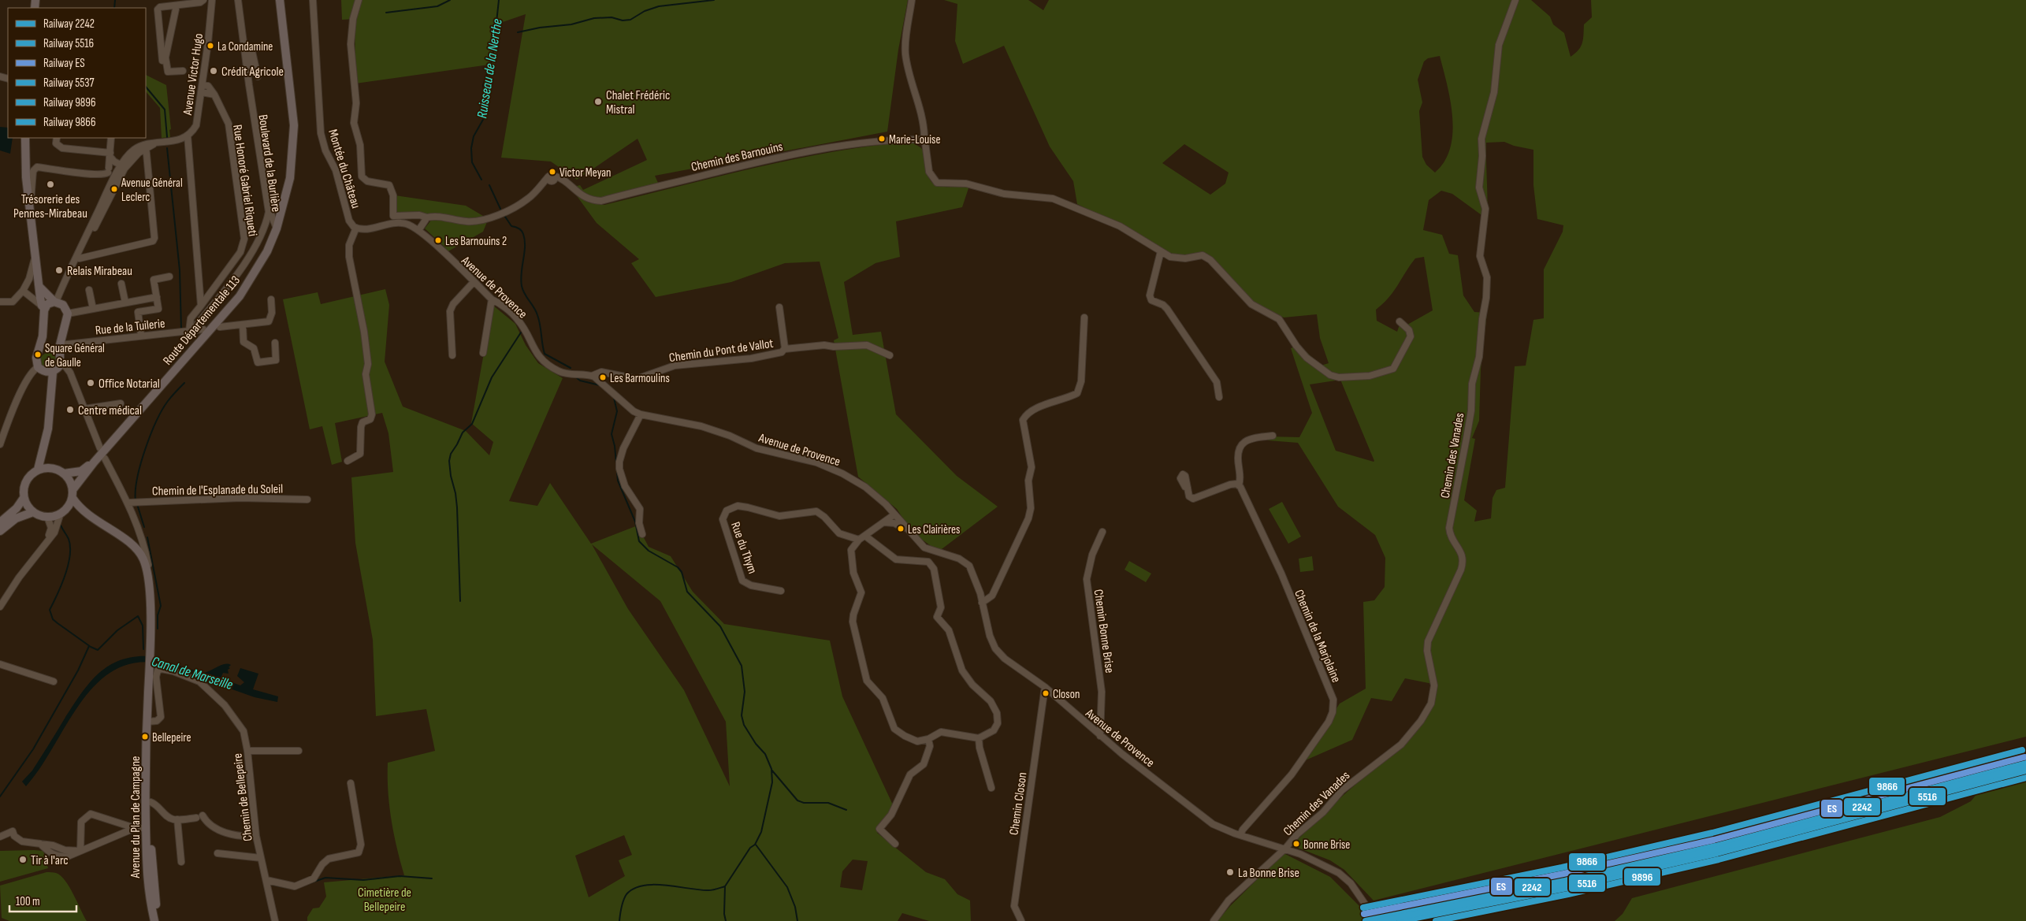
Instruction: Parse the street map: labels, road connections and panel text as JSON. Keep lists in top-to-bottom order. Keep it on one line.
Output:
{"streets":{"main road":["Route Départementale 113","Avenue du Plan de Campagne"],"street":["Avenue Victor Hugo","Chemin des Barnouins","Boulevard de la Burlière","Montée du Château","Rue Honoré Gabriel Riqueti","Avenue de Provence","Rue de la Tuilerie","Chemin du Pont de Vallot","Chemin des Vanades","Chemin de l'Esplanade du Soleil","Rue du Thym","Chemin Bonne Brise","Chemin de la Marjolaine","Chemin de Bellepeire","Chemin Closon"]},"crossings":[["Avenue Victor Hugo","Rue Honoré Gabriel Riqueti"],["Boulevard de la Burlière","Rue Honoré Gabriel Riqueti"],["Boulevard de la Burlière","Rue de la Tuilerie"],["Montée du Château","Avenue de Provence"],["Rue Honoré Gabriel Riqueti","Rue de la Tuilerie"],["Avenue de Provence","Chemin du Pont de Vallot"],["Avenue de Provence","Chemin des Vanades"],["Avenue de Provence","Chemin Bonne Brise"],["Avenue de Provence","Chemin de la Marjolaine"],["Avenue de Provence","Chemin Closon"],["Route Départementale 113","Avenue du Plan de Campagne"],["Chemin de Bellepeire","Avenue du Plan de Campagne"]],"water":["Ruisseau de la Nerthe","Canal de Marseille"],"parks":["Cimetière de Bellepeire"],"places":["La Condamine","Crédit Agricole","Chalet Frédéric Mistral","Marie-Louise","Victor Meyan","Trésorerie des Pennes-Mirabeau","Avenue Général Leclerc","Les Barnouins 2","Relais Mirabeau","Square Général de Gaulle","Les Barmoulins","Office Notarial","Centre médical","Les Clairières","Closon","Bellepeire","Bonne Brise","Tir à l'arc","La Bonne Brise"],"lines":["rail line 9866","rail line ES","rail line 2242","rail line 5537","rail line 5516","rail line 9896"],"legend":["Railway 2242","Railway 5516","Railway ES","Railway 5537","Railway 9896","Railway 9866"],"scale_bar":"100 m"}
